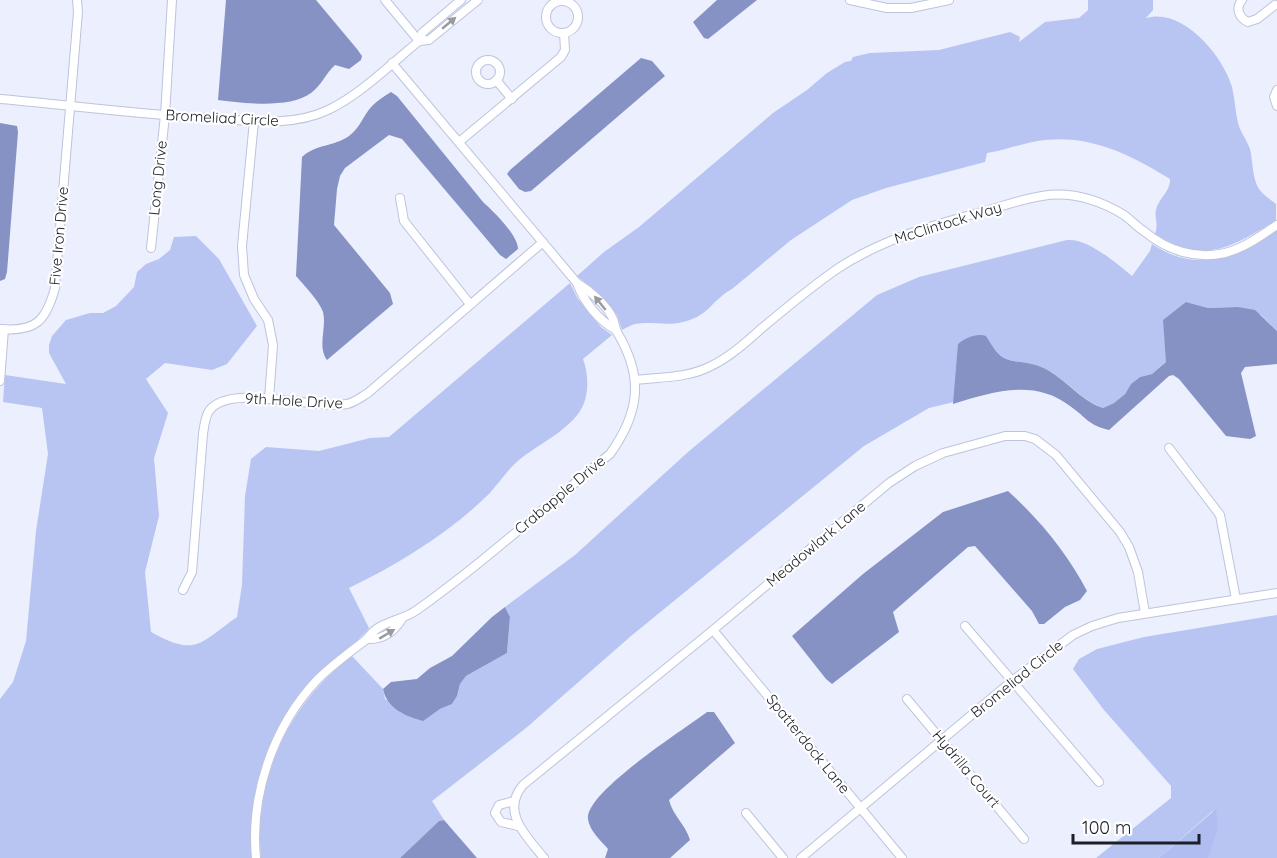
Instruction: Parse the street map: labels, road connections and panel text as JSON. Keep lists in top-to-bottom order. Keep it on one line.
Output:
{"streets":{"street":["Bromeliad Circle","Long Drive","McClintock Way","Five Iron Drive","9th Hole Drive","Crabapple Drive","Meadowlark Lane","Spatterdock Lane","Hydrilla Court"]},"crossings":[["Bromeliad Circle","Long Drive"],["Bromeliad Circle","Five Iron Drive"],["Bromeliad Circle","Crabapple Drive"],["Bromeliad Circle","Meadowlark Lane"],["Bromeliad Circle","Spatterdock Lane"],["Bromeliad Circle","Hydrilla Court"],["McClintock Way","Crabapple Drive"],["9th Hole Drive","Crabapple Drive"],["Meadowlark Lane","Spatterdock Lane"]],"scale_bar":"100 m"}
